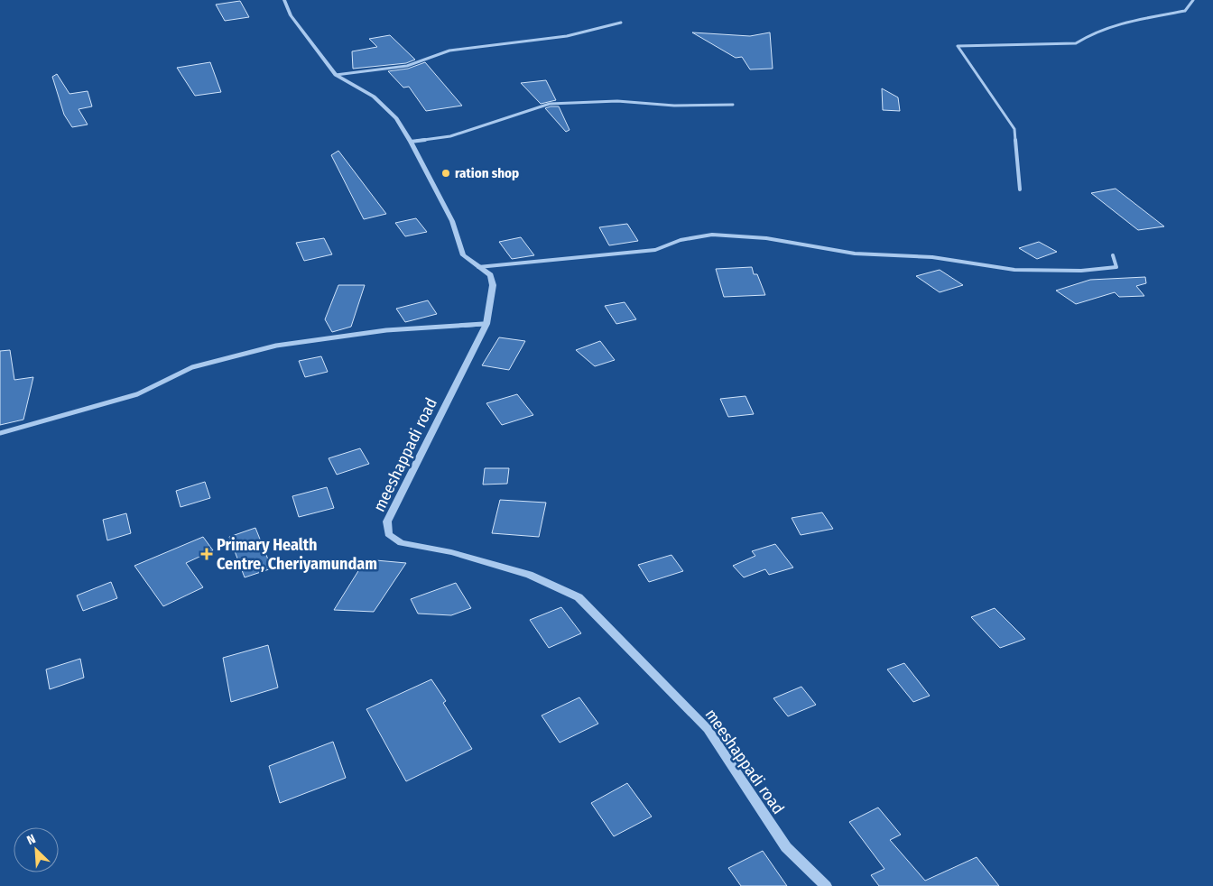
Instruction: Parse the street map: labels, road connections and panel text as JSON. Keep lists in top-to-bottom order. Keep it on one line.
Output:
{"streets":{"street":["meeshappadi road"]},"places":{"other":["ration shop"],"health":["Primary Health Centre, Cheriyamundam"]},"north":"top left"}
